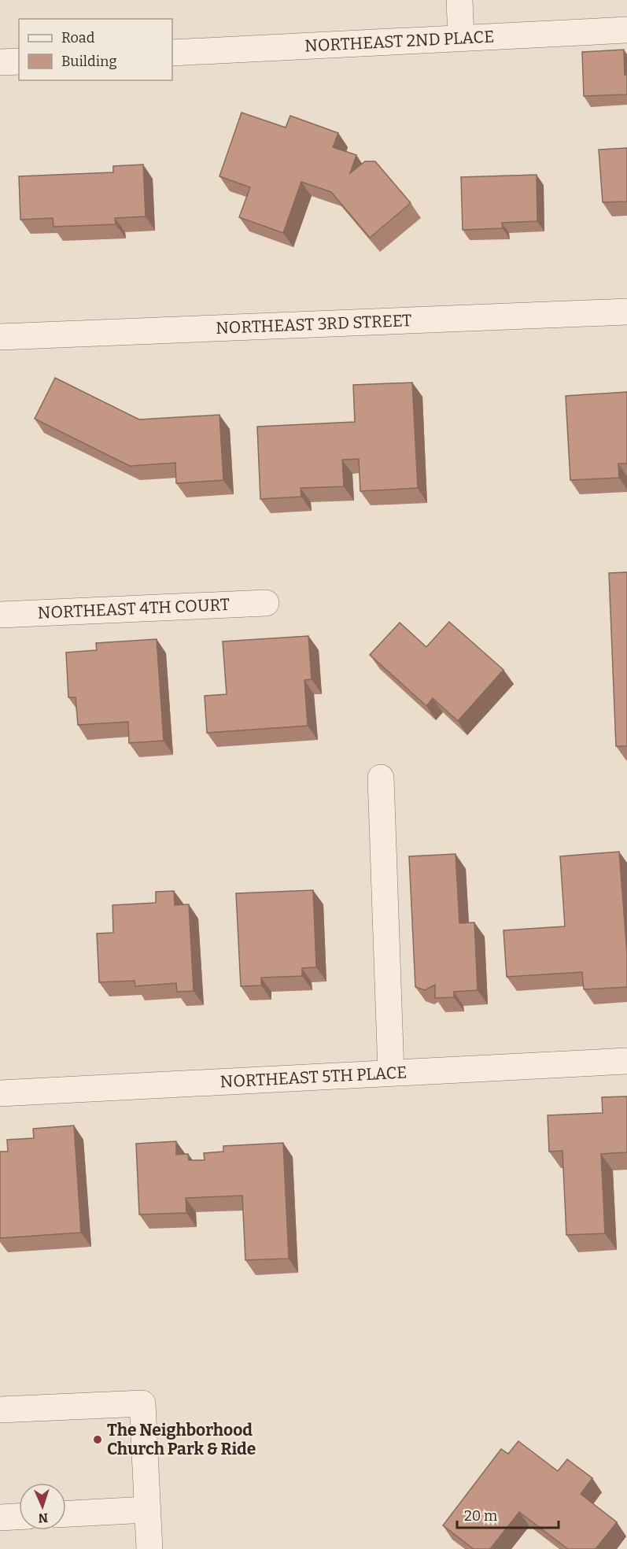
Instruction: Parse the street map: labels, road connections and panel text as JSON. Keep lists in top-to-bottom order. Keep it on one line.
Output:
{"streets":{"street":["NORTHEAST 2ND PLACE","NORTHEAST 3RD STREET","NORTHEAST 4TH COURT","NORTHEAST 5TH PLACE"]},"places":["The Neighborhood Church Park & Ride"],"legend":["Road","Building"],"scale_bar":"20 m","north":"bottom"}
